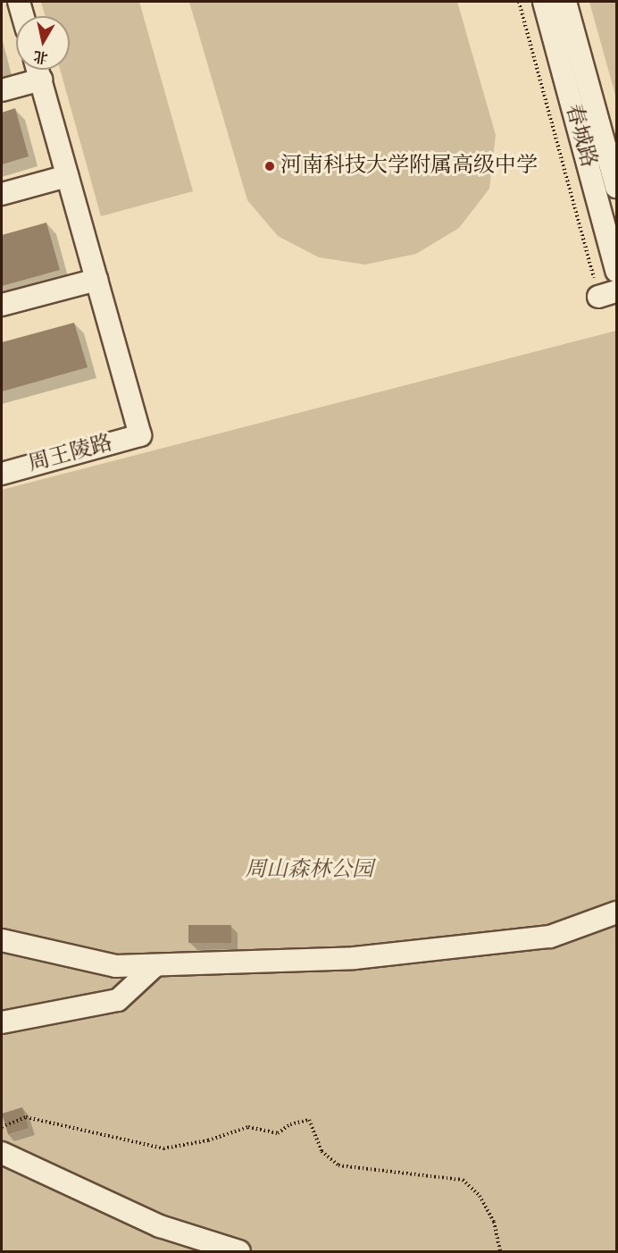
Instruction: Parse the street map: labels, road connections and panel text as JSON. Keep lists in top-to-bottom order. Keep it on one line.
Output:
{"streets":{"street":["春城路","周王陵路"]},"parks":["周山森林公园"],"places":["河南科技大学附属高级中学"],"north":"bottom"}
